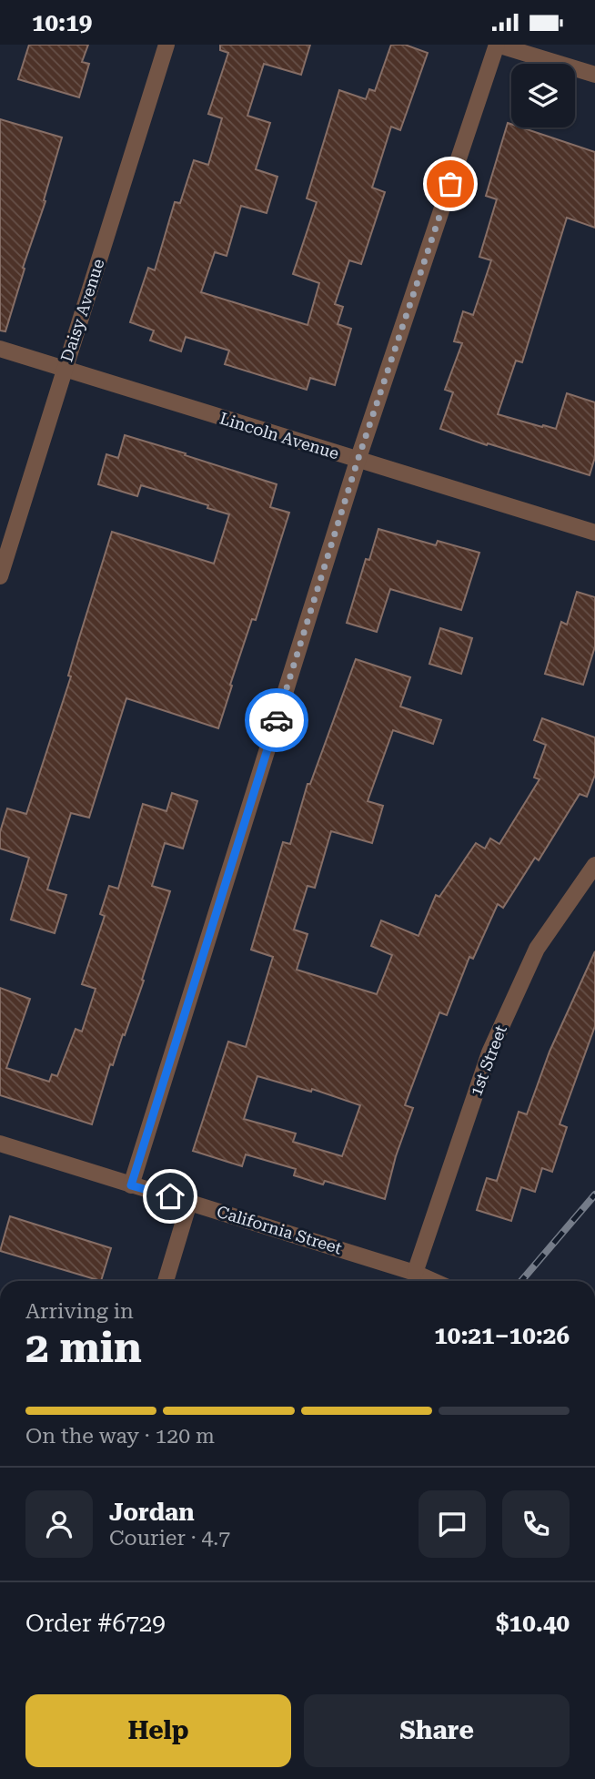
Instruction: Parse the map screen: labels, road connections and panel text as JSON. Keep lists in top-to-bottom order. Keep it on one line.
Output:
{"streets":{"street":["Daisy Avenue","Lincoln Avenue","1st Street","California Street"]},"crossings":[["Daisy Avenue","Lincoln Avenue"],["1st Street","California Street"]],"page":{"status":"10:19","heading":["2 min","Arriving in","10:21–10:26"],"panel":["Jordan","Courier · 4.7","Order #6729","$10.40"],"bar":"On the way · 120 m","buttons":["Help","Share"]}}
